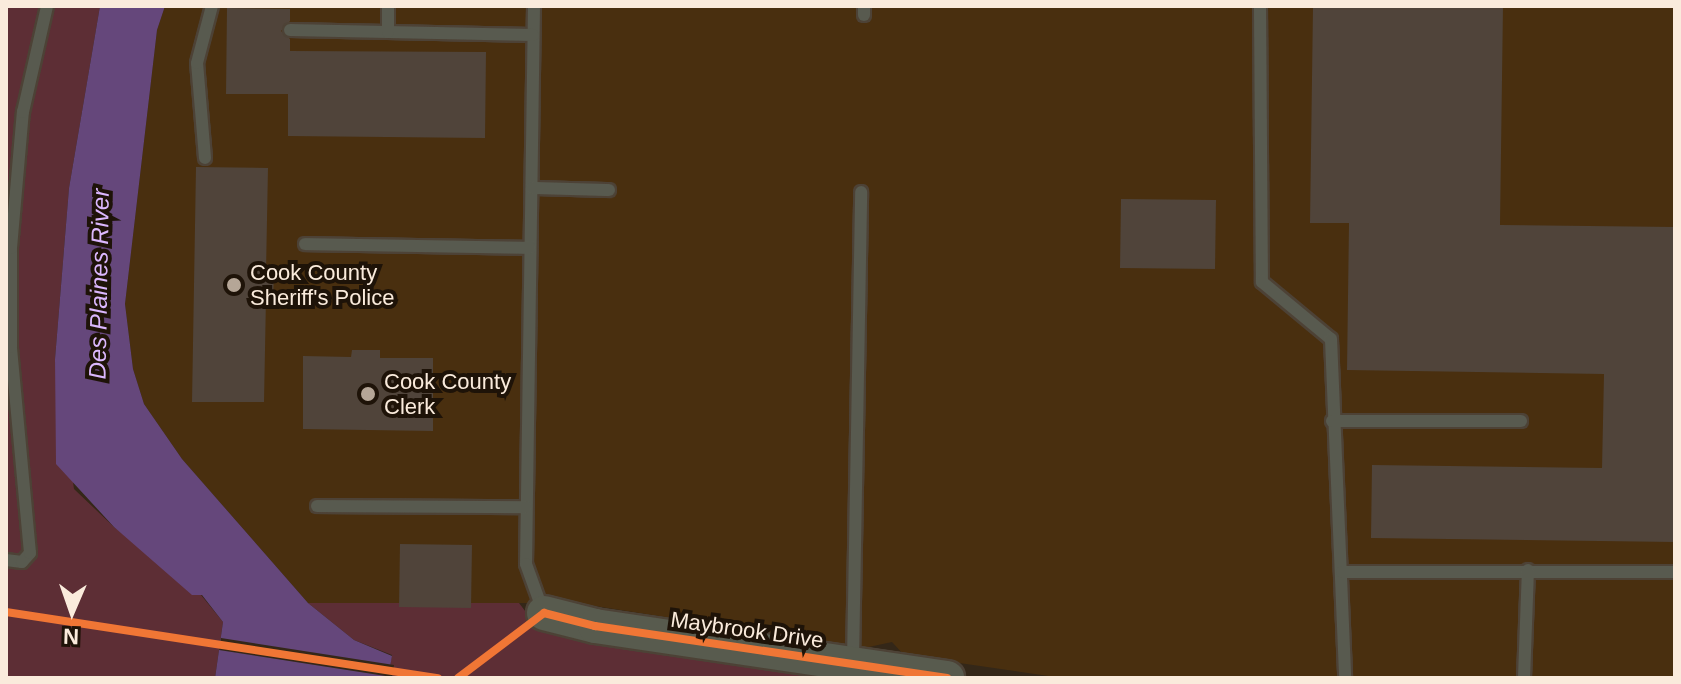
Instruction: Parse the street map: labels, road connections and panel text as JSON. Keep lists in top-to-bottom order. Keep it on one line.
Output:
{"streets":{"street":["Maybrook Drive"]},"water":["Des Plaines River"],"places":["Cook County Sheriff's Police","Cook County Clerk"],"north":"bottom"}
